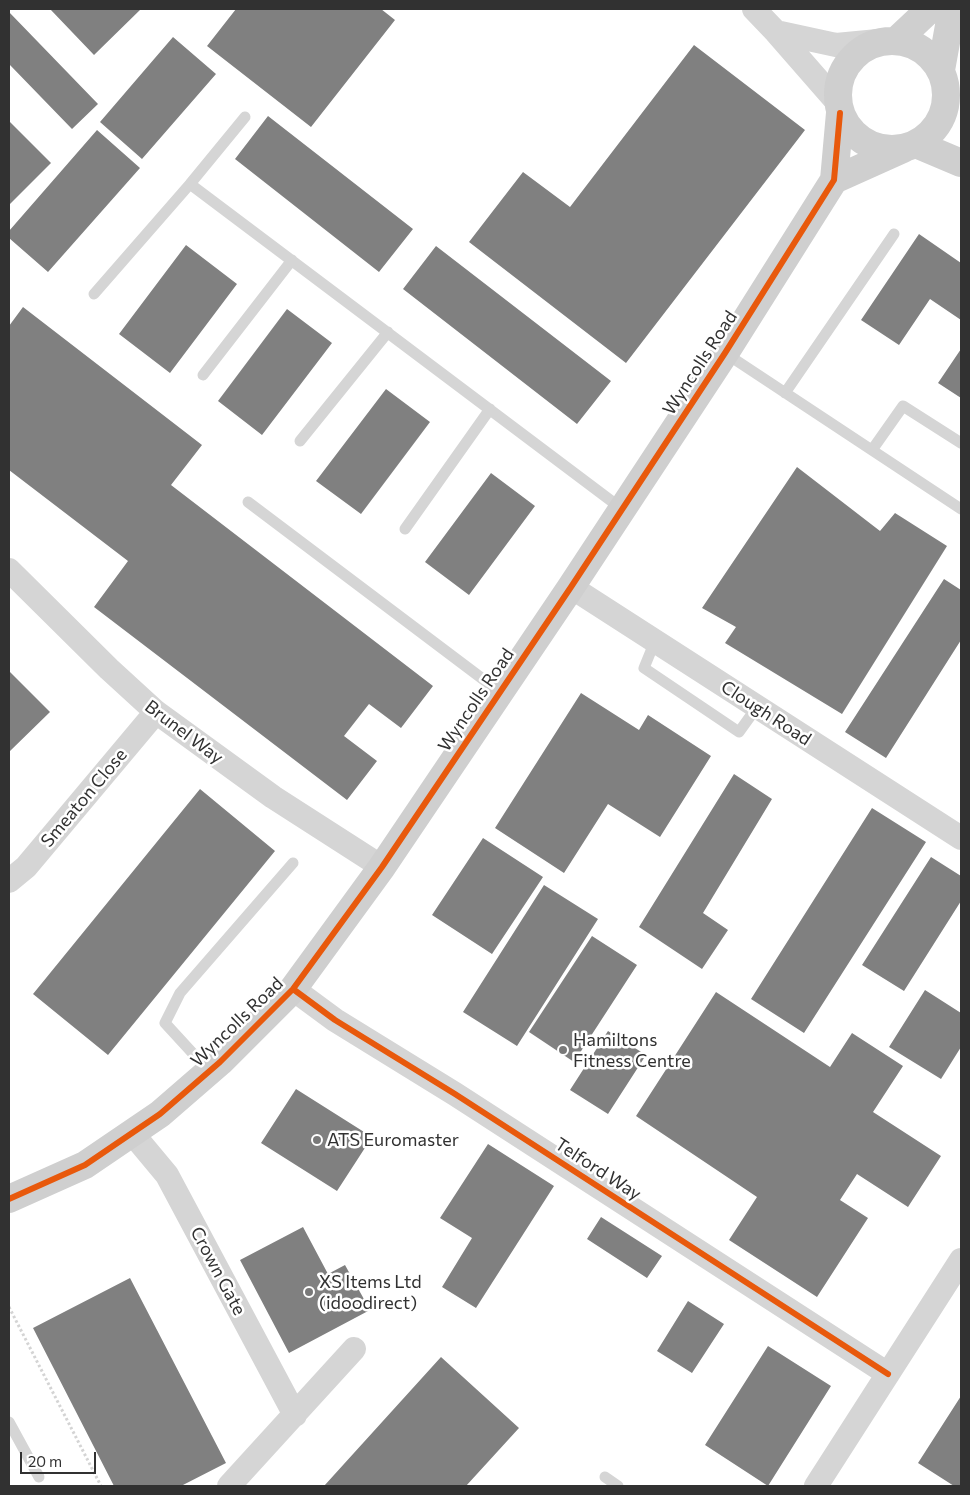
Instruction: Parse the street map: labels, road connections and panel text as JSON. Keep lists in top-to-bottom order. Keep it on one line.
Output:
{"streets":{"street":["Wyncolls Road","Clough Road","Brunel Way","Smeaton Close","Telford Way","Crown Gate"]},"crossings":[["Wyncolls Road","Clough Road"],["Wyncolls Road","Brunel Way"],["Wyncolls Road","Telford Way"],["Wyncolls Road","Crown Gate"],["Brunel Way","Smeaton Close"]],"places":["Hamiltons Fitness Centre","ATS Euromaster","XS Items Ltd (idoodirect)"],"scale_bar":"20 m"}
